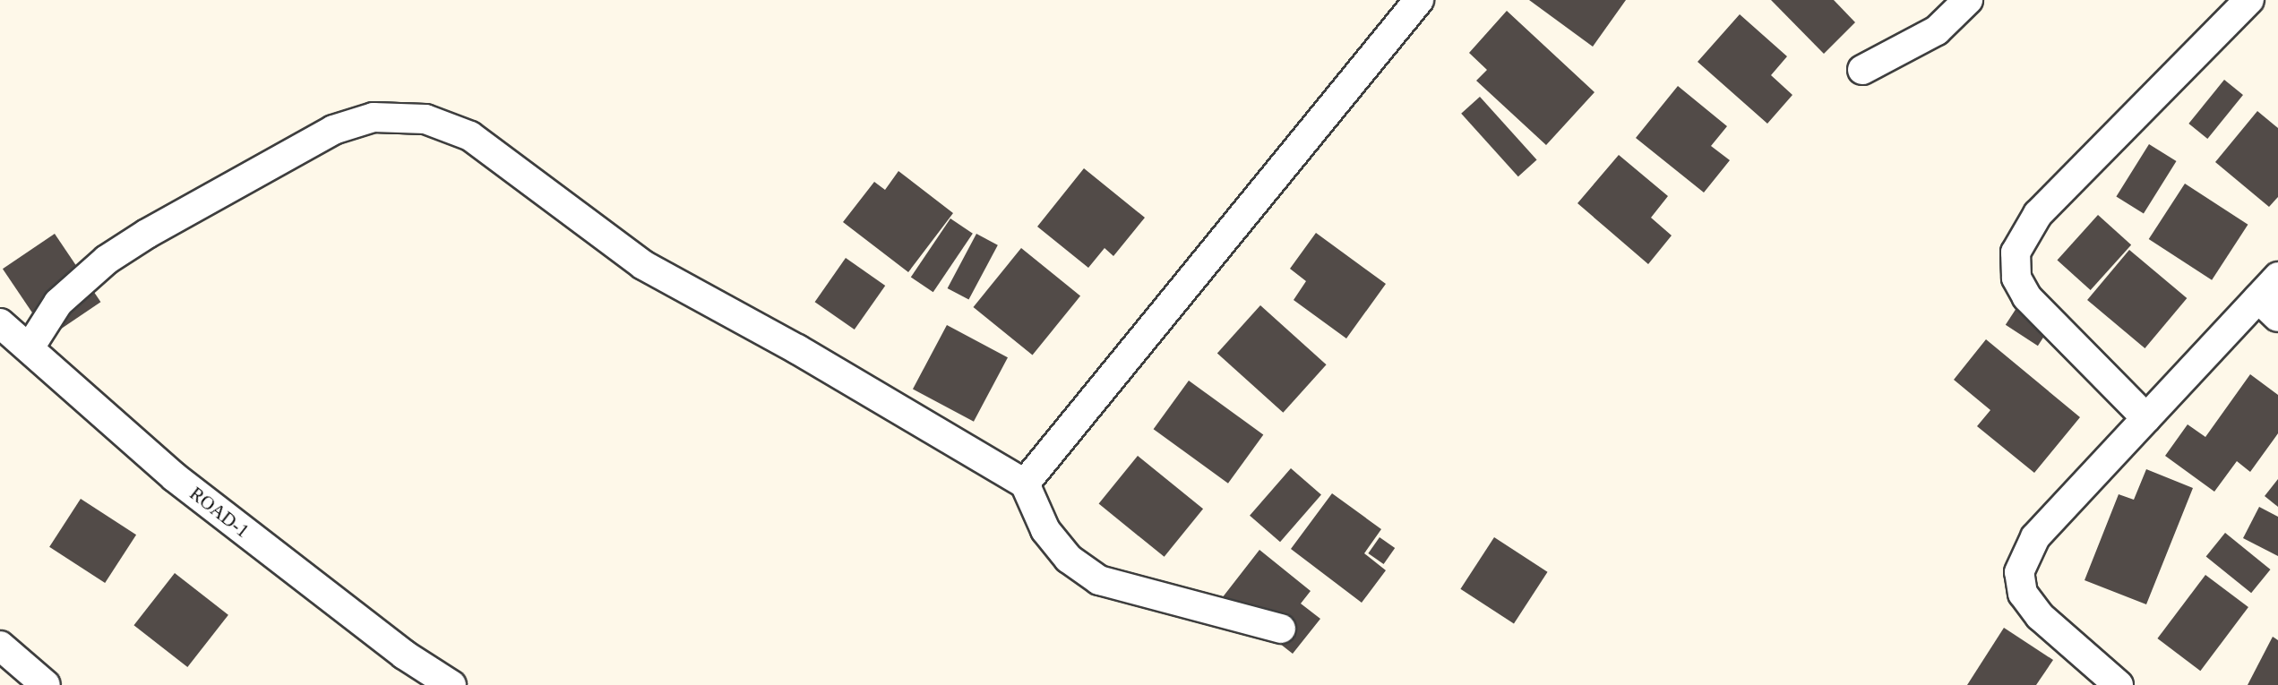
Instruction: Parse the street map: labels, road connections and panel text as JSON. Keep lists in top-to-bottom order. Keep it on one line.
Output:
{"streets":{"street":["ROAD-1"]}}
